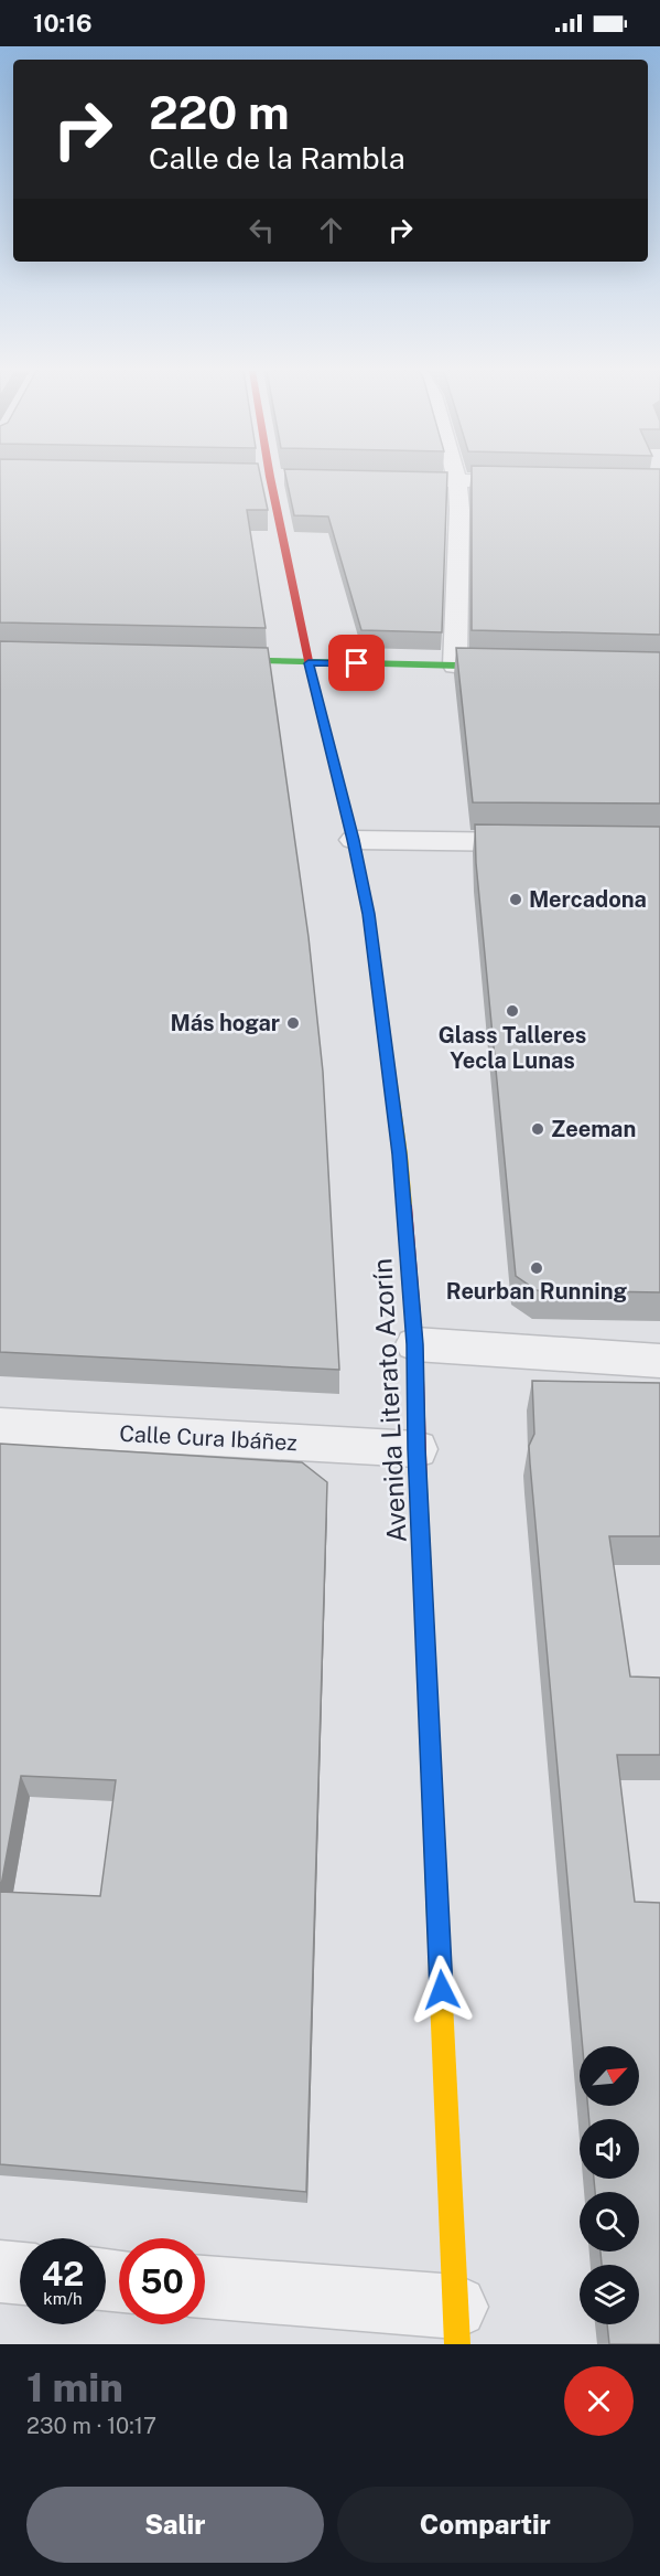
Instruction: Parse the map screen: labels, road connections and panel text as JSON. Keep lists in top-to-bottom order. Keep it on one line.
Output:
{"streets":{"main road":["Avenida Literato Azorín"],"street":["Calle Cura Ibáñez"]},"crossings":[["Avenida Literato Azorín","Calle Cura Ibáñez"]],"places":["Mercadona","Glass Talleres Yecla Lunas","Más hogar","Zeeman","Reurban Running"],"north":"top right","page":{"status":"10:16","turn":["220 m","Calle de la Rambla"],"speed":"42 km/h","limit":"50","heading":["1 min","230 m · 10:17"],"buttons":["Salir","Compartir"]}}
